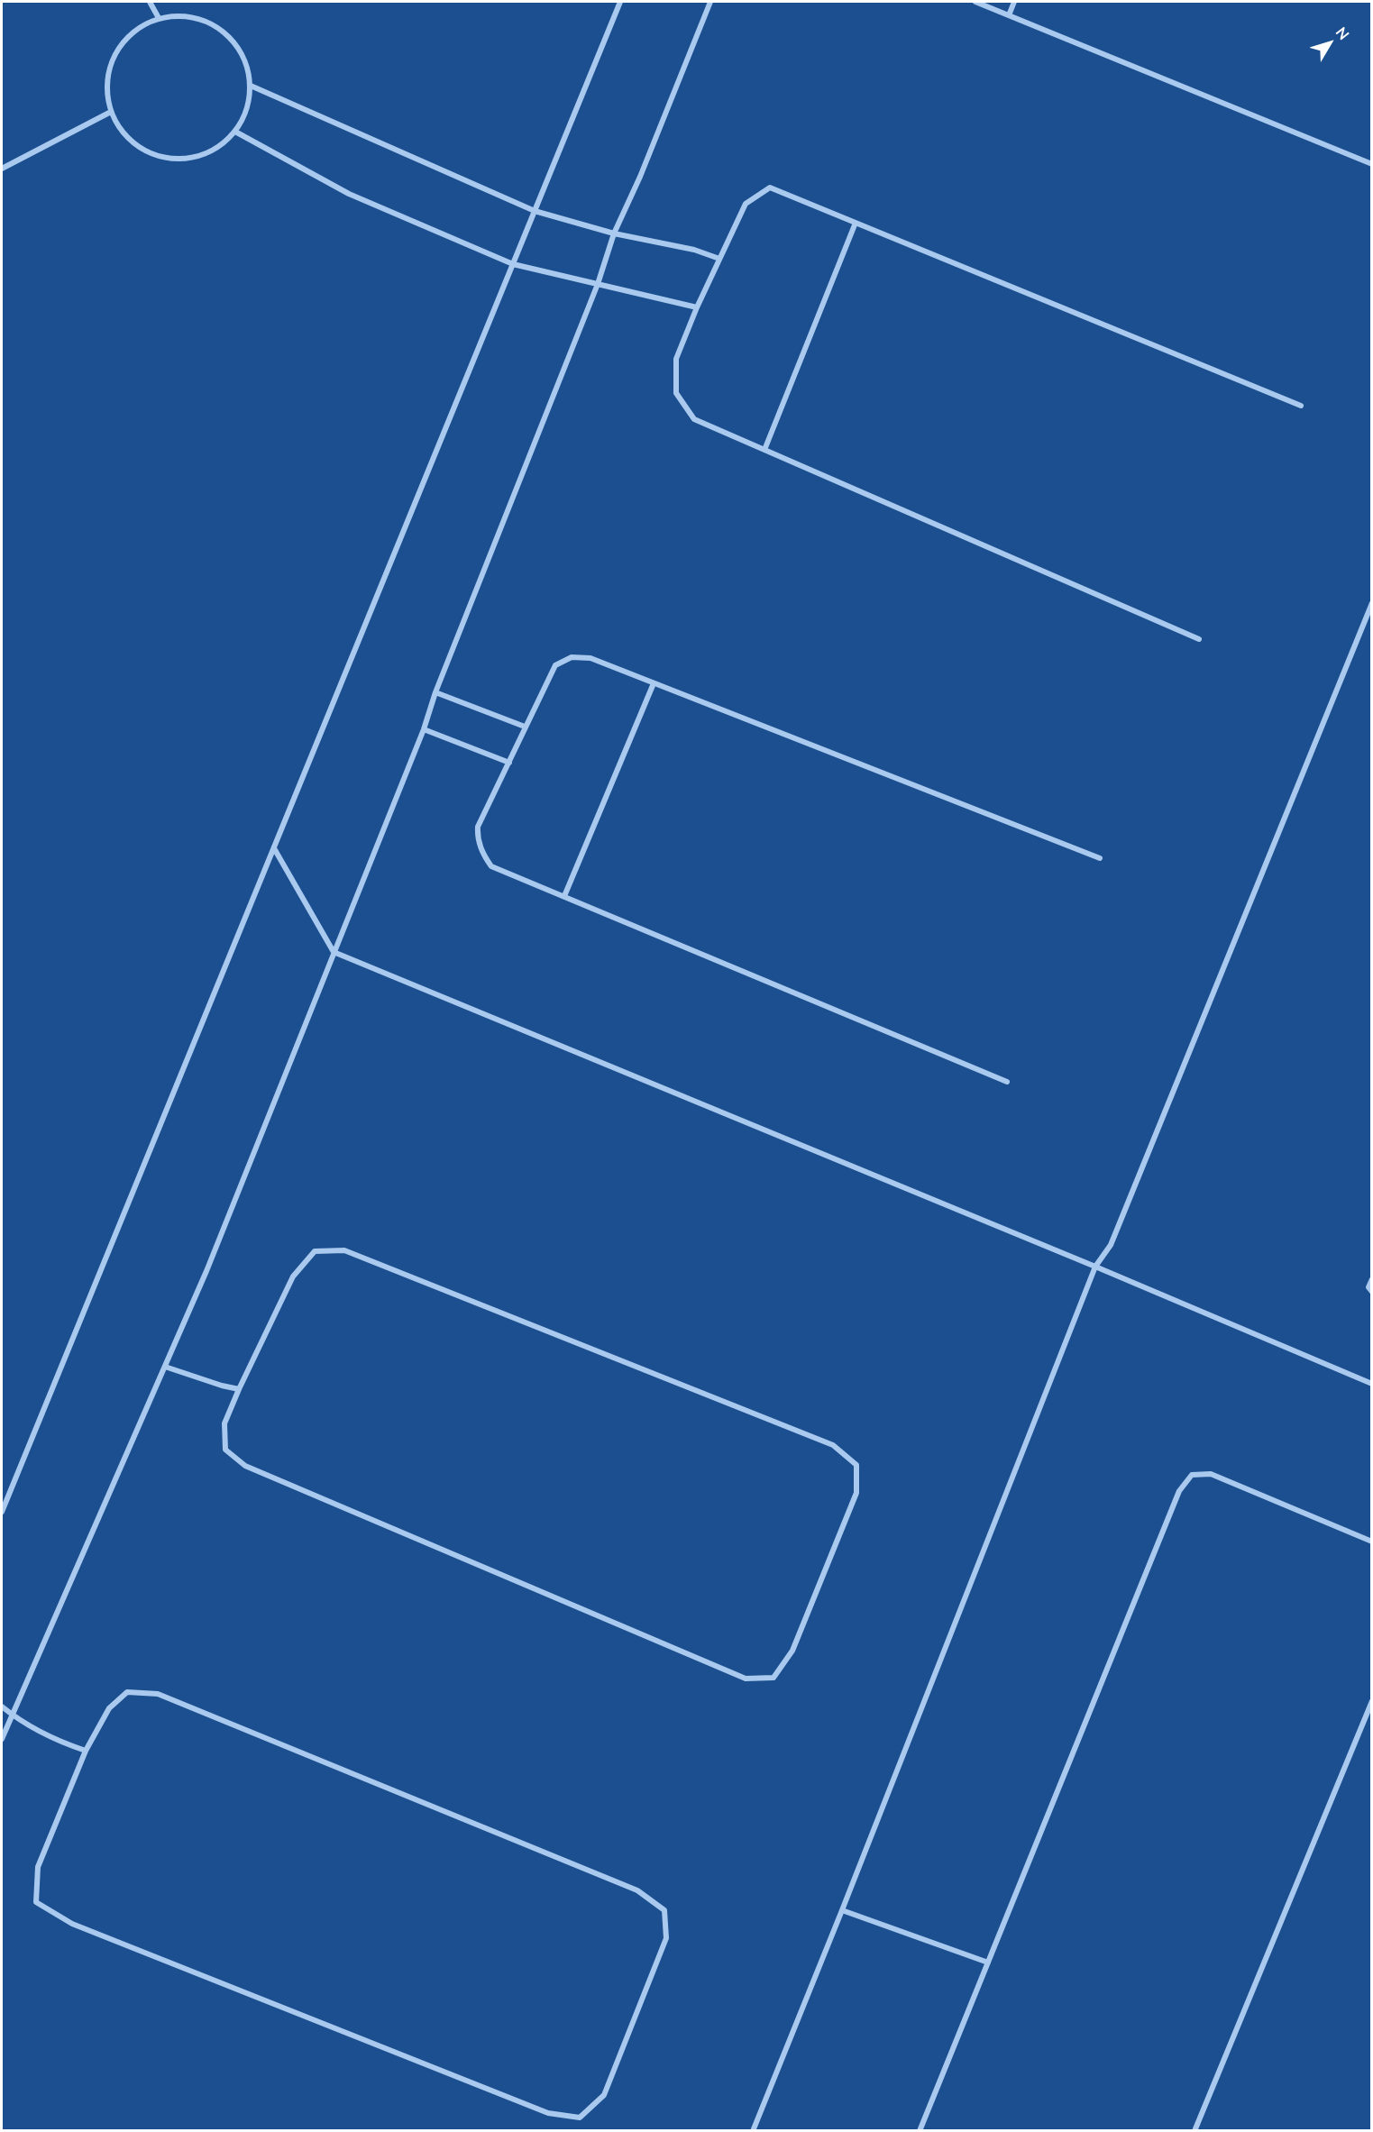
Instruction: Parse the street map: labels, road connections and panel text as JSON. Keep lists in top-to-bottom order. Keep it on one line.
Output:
{"north":"top right"}
